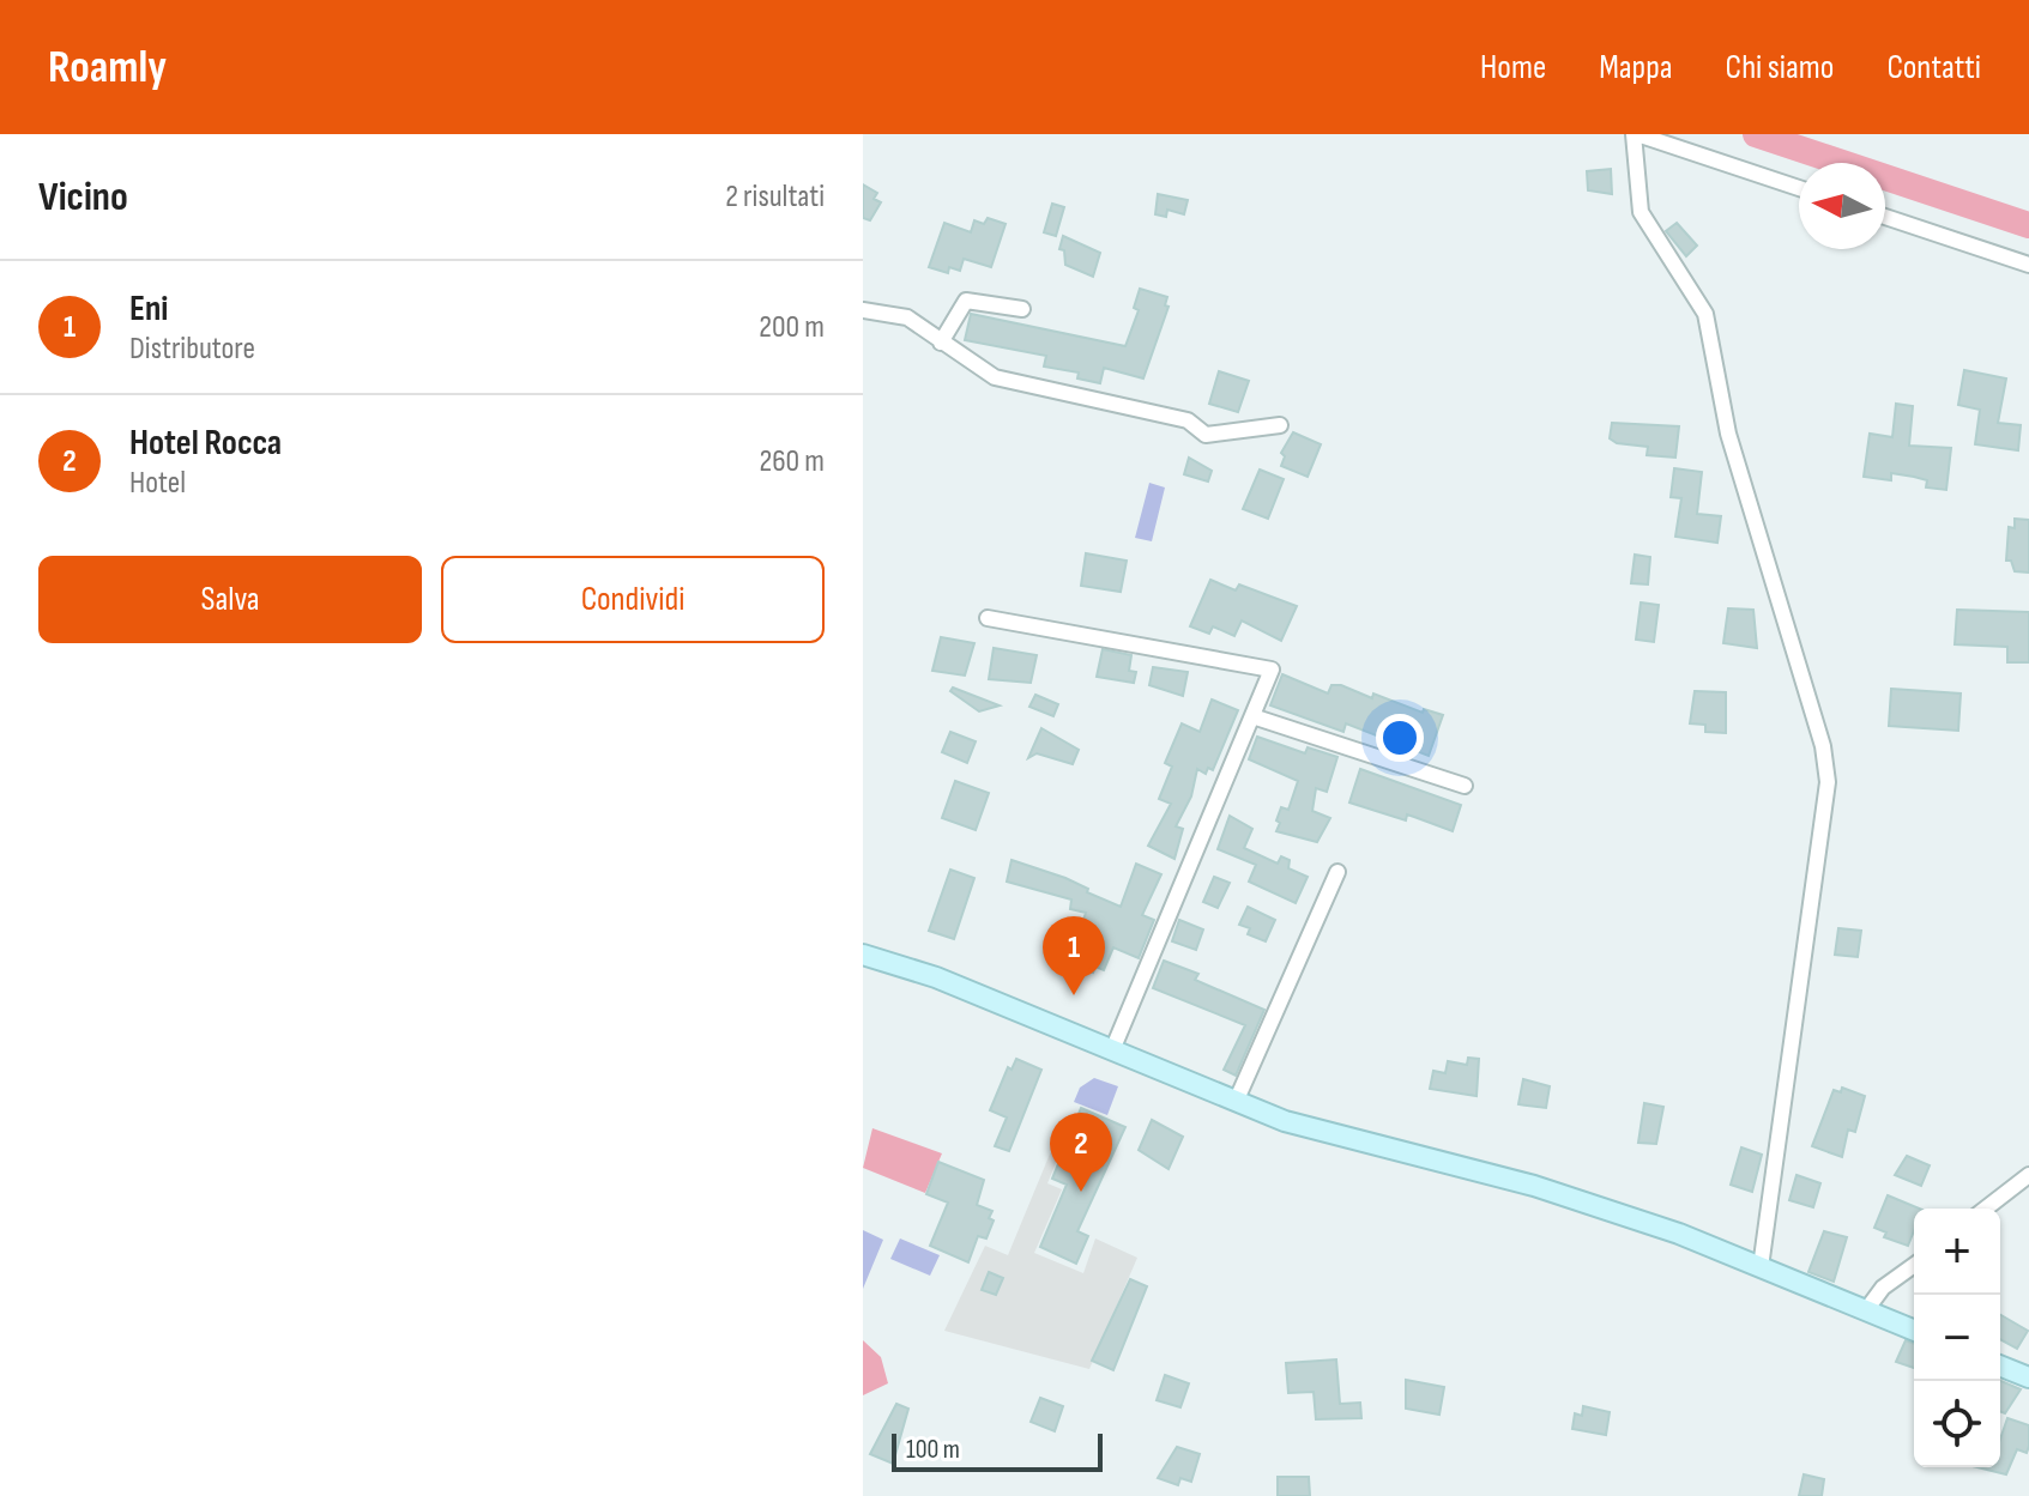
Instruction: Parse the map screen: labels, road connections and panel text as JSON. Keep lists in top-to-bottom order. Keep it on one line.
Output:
{"scale_bar":"100 m","north":"left","page":{"header":"Roamly","nav":["Home","Mappa","Chi siamo","Contatti"],"heading":["Vicino","2 risultati"],"list":[{"mark":"1","name":"Eni","note":"Distributore","value":"200 m"},{"mark":"2","name":"Hotel Rocca","note":"Hotel","value":"260 m"}],"buttons":["Salva","Condividi"],"pins":["1","2"],"map_buttons":["+","−"],"scale":"100 m"}}
